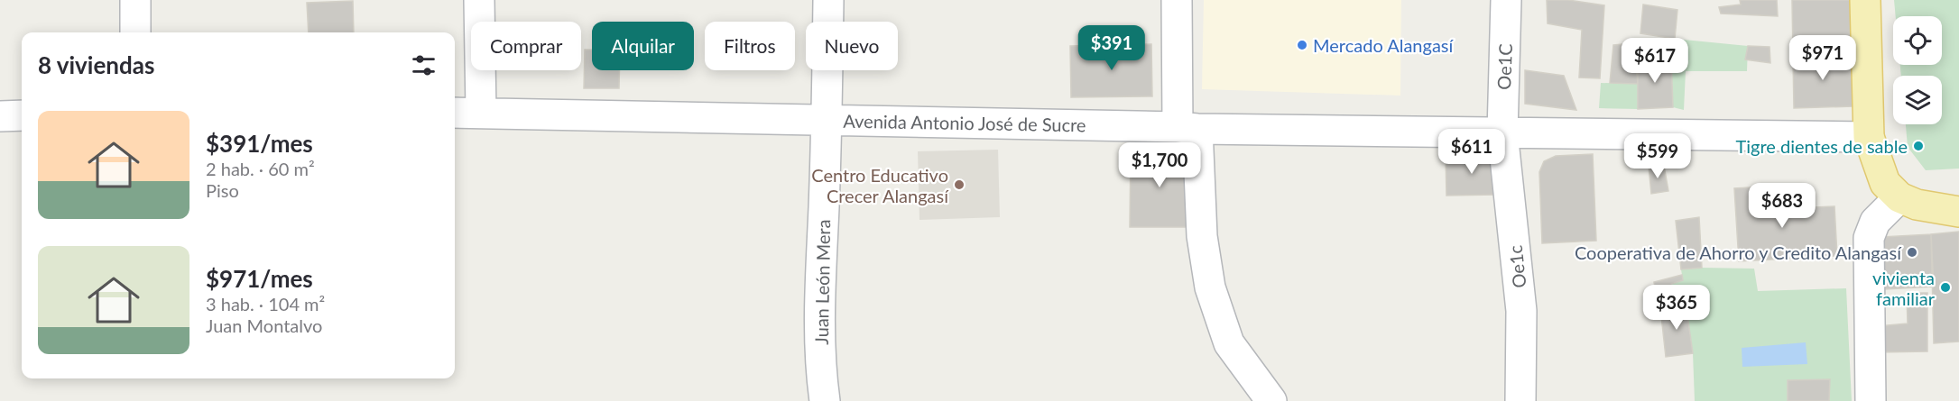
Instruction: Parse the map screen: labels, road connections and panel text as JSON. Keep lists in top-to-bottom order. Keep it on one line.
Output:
{"streets":{"street":["Oe1C","Avenida Antonio José de Sucre","Oe1c","Juan León Mera"]},"crossings":[["Oe1C","Avenida Antonio José de Sucre"],["Oe1C","Oe1c"],["Avenida Antonio José de Sucre","Oe1c"],["Avenida Antonio José de Sucre","Juan León Mera"]],"places":["Mercado Alangasí","Tigre dientes de sable","Centro Educativo Crecer Alangasí","Cooperativa de Ahorro y Credito Alangasí","vivienta familiar"],"page":{"chip":["Comprar","Alquilar","Filtros","Nuevo"],"price":["$391","$971","$617","$611","$599","$1,700","$683","$365"],"heading":"8 viviendas","list":[{"name":"$391/mes","note":"2 hab. · 60 m² · Piso"},{"name":"$971/mes","note":"3 hab. · 104 m² · Juan Montalvo"}]}}
